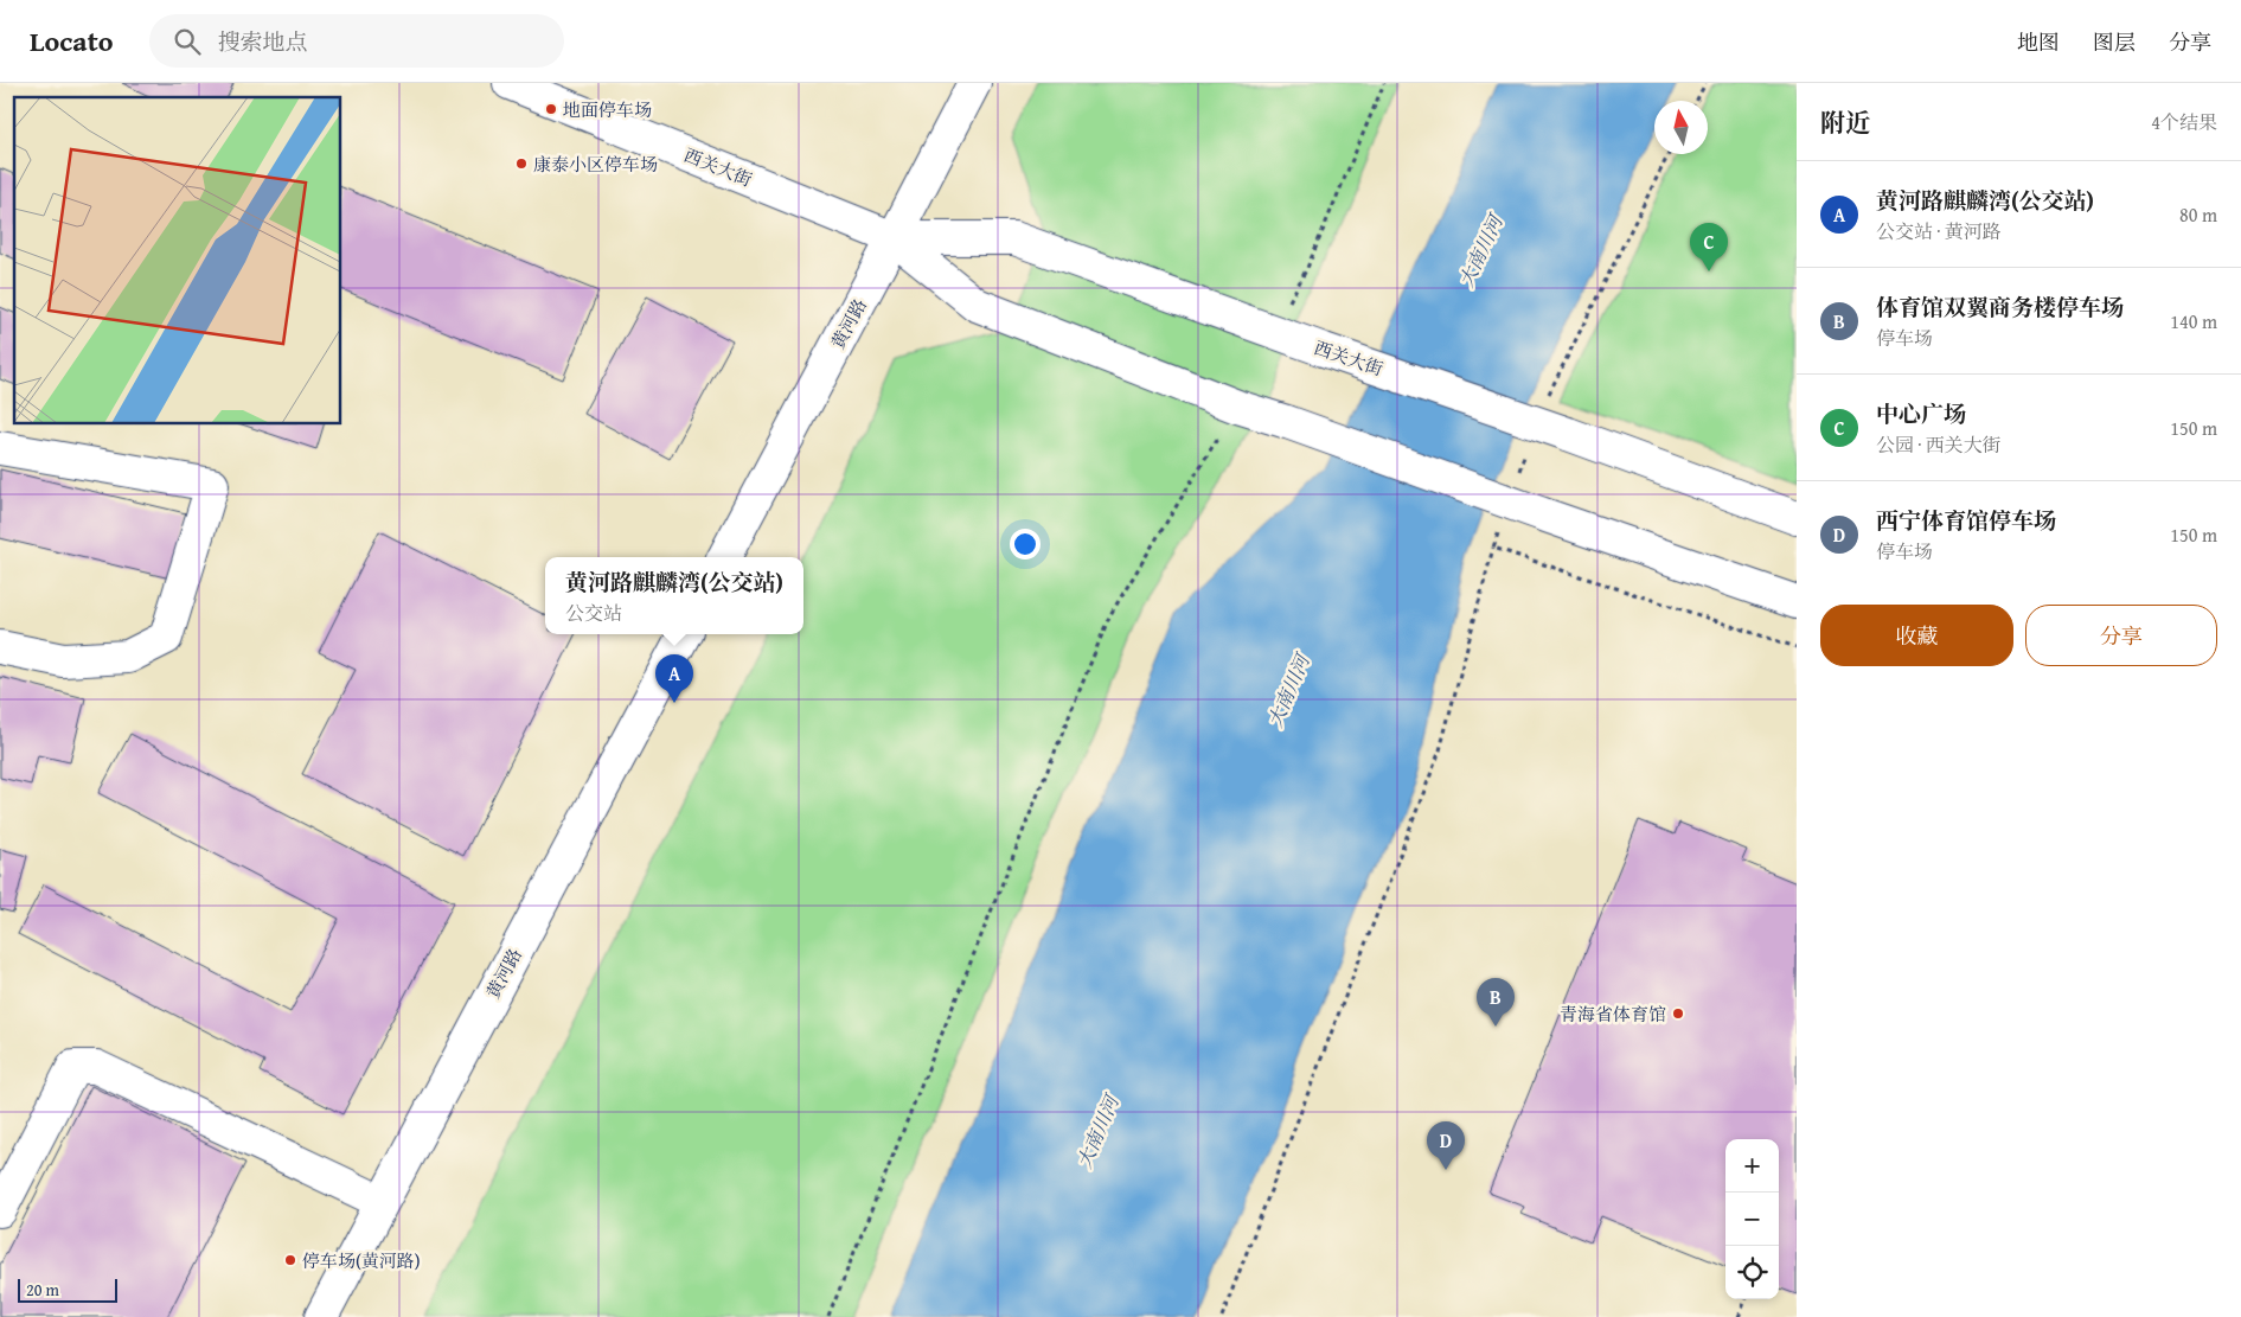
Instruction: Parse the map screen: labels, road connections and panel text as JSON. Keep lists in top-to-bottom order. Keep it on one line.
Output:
{"streets":{"main road":["西关大街","黄河路"]},"crossings":[["西关大街","黄河路"]],"water":["大南川河"],"places":["地面停车场","康泰小区停车场","青海省体育馆","停车场(黄河路)"],"scale_bar":"20 m","north":"top","page":{"header":"Locato","search":"搜索地点","nav":["地图","图层","分享"],"heading":["附近","4个结果"],"list":[{"mark":"A","name":"黄河路麒麟湾(公交站)","note":"公交站 · 黄河路","value":"80 m"},{"mark":"B","name":"体育馆双翼商务楼停车场","note":"停车场","value":"140 m"},{"mark":"C","name":"中心广场","note":"公园 · 西关大街","value":"150 m"},{"mark":"D","name":"西宁体育馆停车场","note":"停车场","value":"150 m"}],"pins":["C","A","B","D"],"popup":["黄河路麒麟湾(公交站)","公交站"],"buttons":["收藏","分享"],"map_buttons":["+","−"],"scale":"20 m"}}
